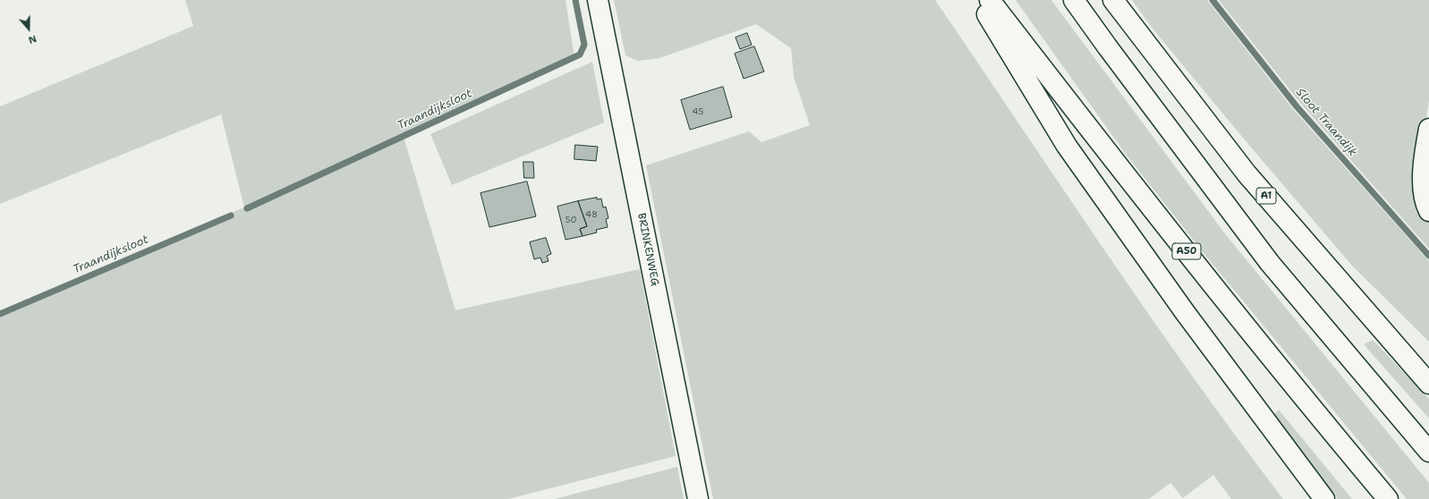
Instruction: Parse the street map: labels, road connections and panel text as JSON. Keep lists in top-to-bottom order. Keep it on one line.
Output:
{"streets":{"main road":["A1","BRINKENWEG","A50"]},"water":["Traandijksloot","Sloot Traandijk"],"house_numbers":["45","48","50"],"north":"bottom"}
